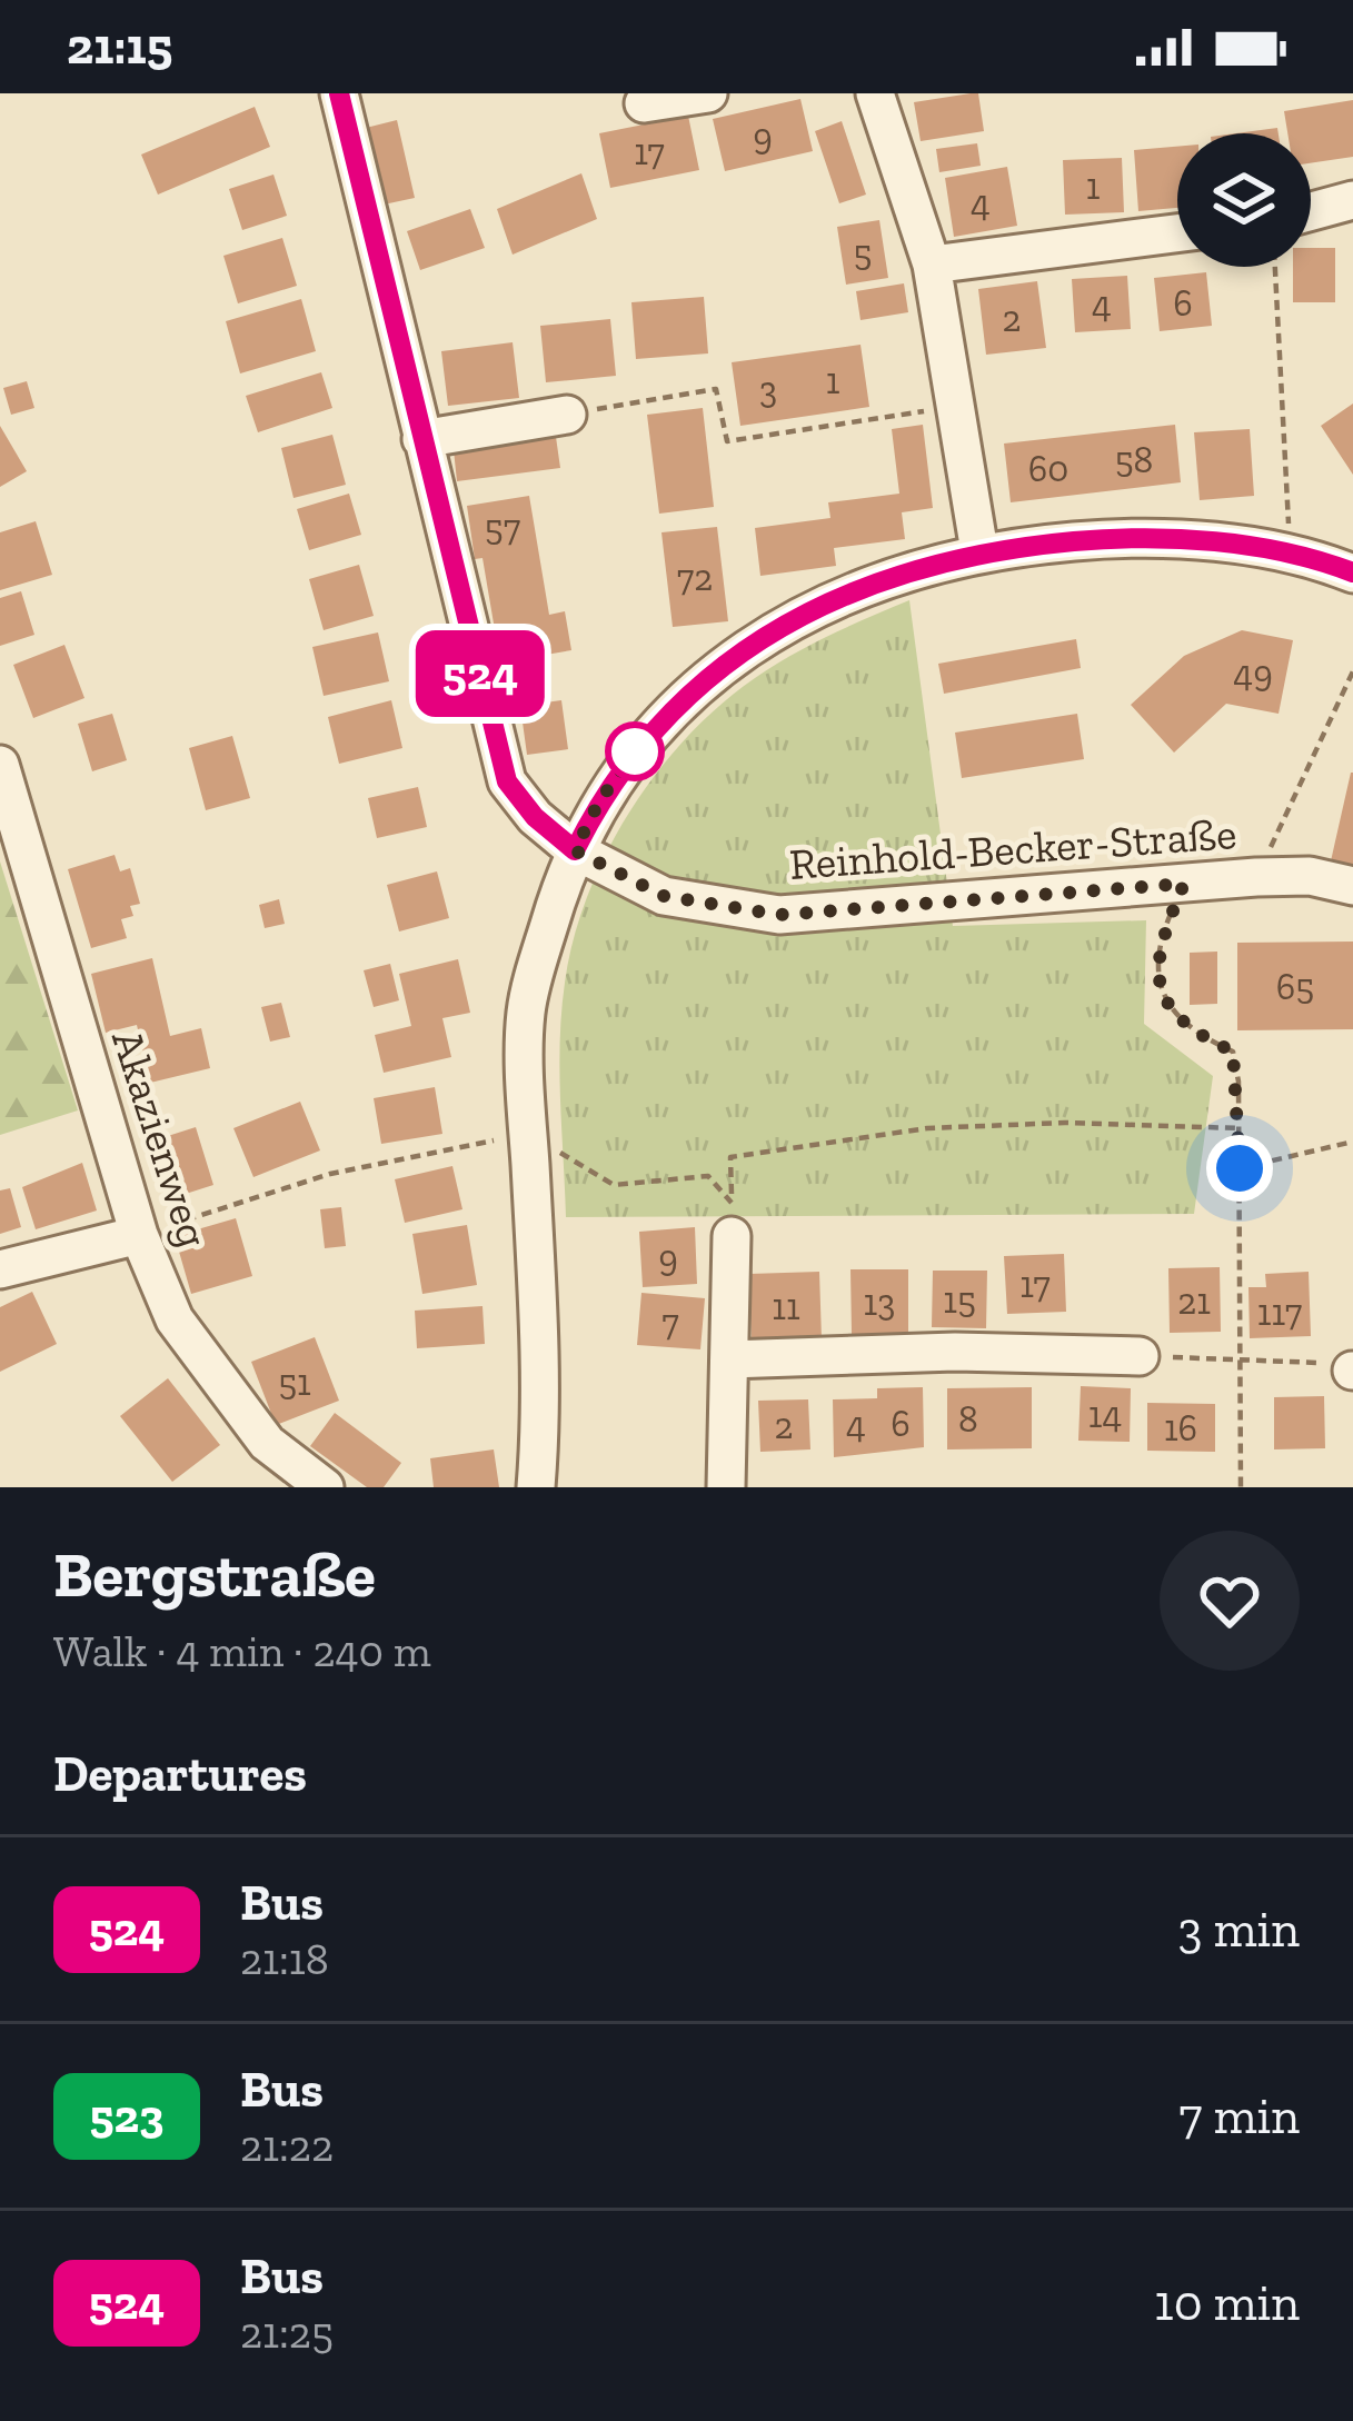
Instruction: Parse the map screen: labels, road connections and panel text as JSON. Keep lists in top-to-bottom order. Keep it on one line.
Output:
{"streets":{"street":["Reinhold-Becker-Straße","Akazienweg"]},"lines":["bus line 524"],"house_numbers":["9","17","1","4","5","6","4","2","1","3","58","60","57","72","49","65","9","17","15","21","13","11","117","7","51","14","8","6","4","2","16"],"page":{"status":"21:15","on_map":"524","heading":[["Bergstraße","Walk · 4 min · 240 m"],"Departures"],"list":[{"mark":"524","name":"Bus","note":"21:18","value":"3 min"},{"mark":"523","name":"Bus","note":"21:22","value":"7 min"},{"mark":"524","name":"Bus","note":"21:25","value":"10 min"}]}}
